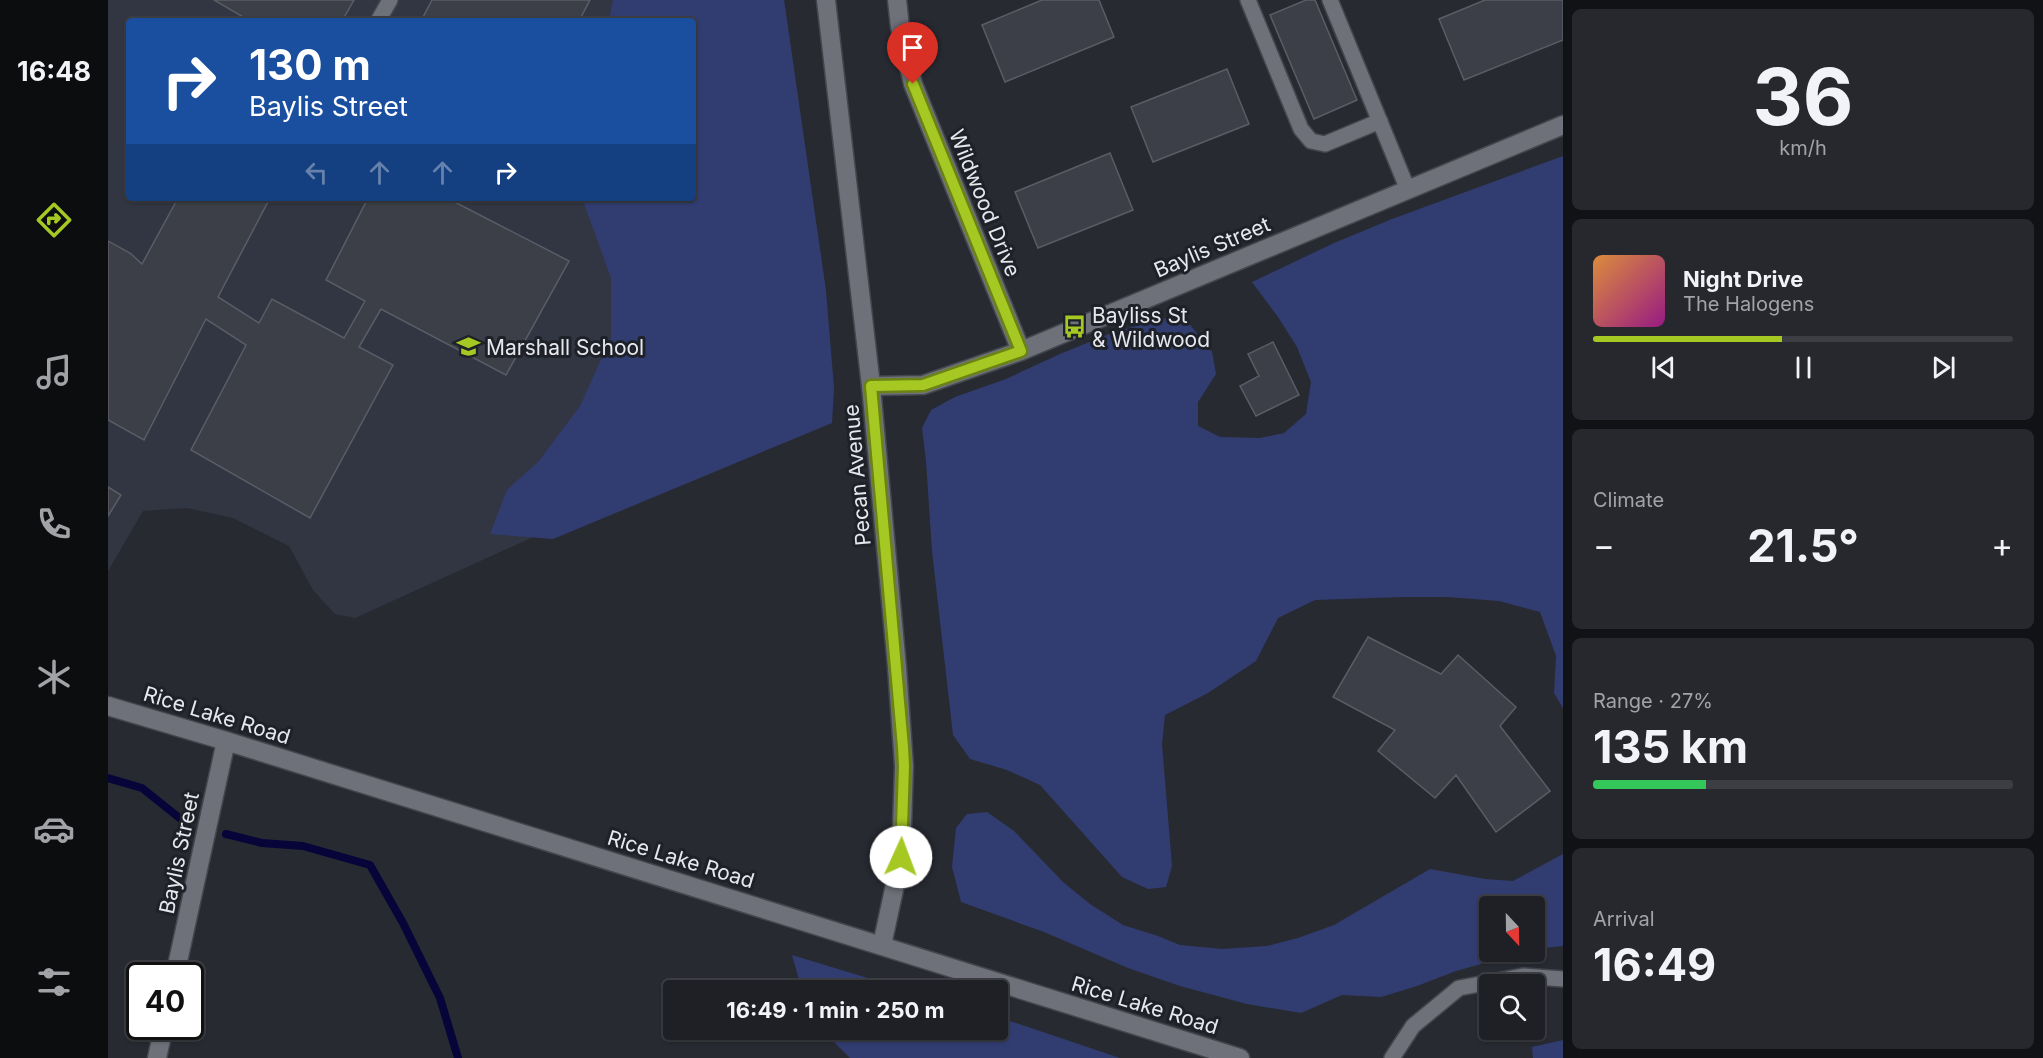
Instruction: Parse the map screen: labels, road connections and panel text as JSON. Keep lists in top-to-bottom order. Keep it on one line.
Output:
{"streets":{"street":["Wildwood Drive","Baylis Street","Pecan Avenue","Rice Lake Road"]},"crossings":[["Wildwood Drive","Baylis Street"],["Baylis Street","Pecan Avenue"],["Baylis Street","Rice Lake Road"],["Pecan Avenue","Rice Lake Road"]],"places":{"bus stop":["Bayliss St & Wildwood"],"school or university":["Marshall School"]},"north":"bottom","page":{"tabs":"16:48","tile":[["36","km/h"],"Climate",["Range · 27%","135 km"],["Arrival","16:49"]],"turn":["130 m","Baylis Street"],"song":["Night Drive","The Halogens"],"heat":["−","21.5°","+"],"limit":"40","trip":"16:49 · 1 min · 250 m"}}
